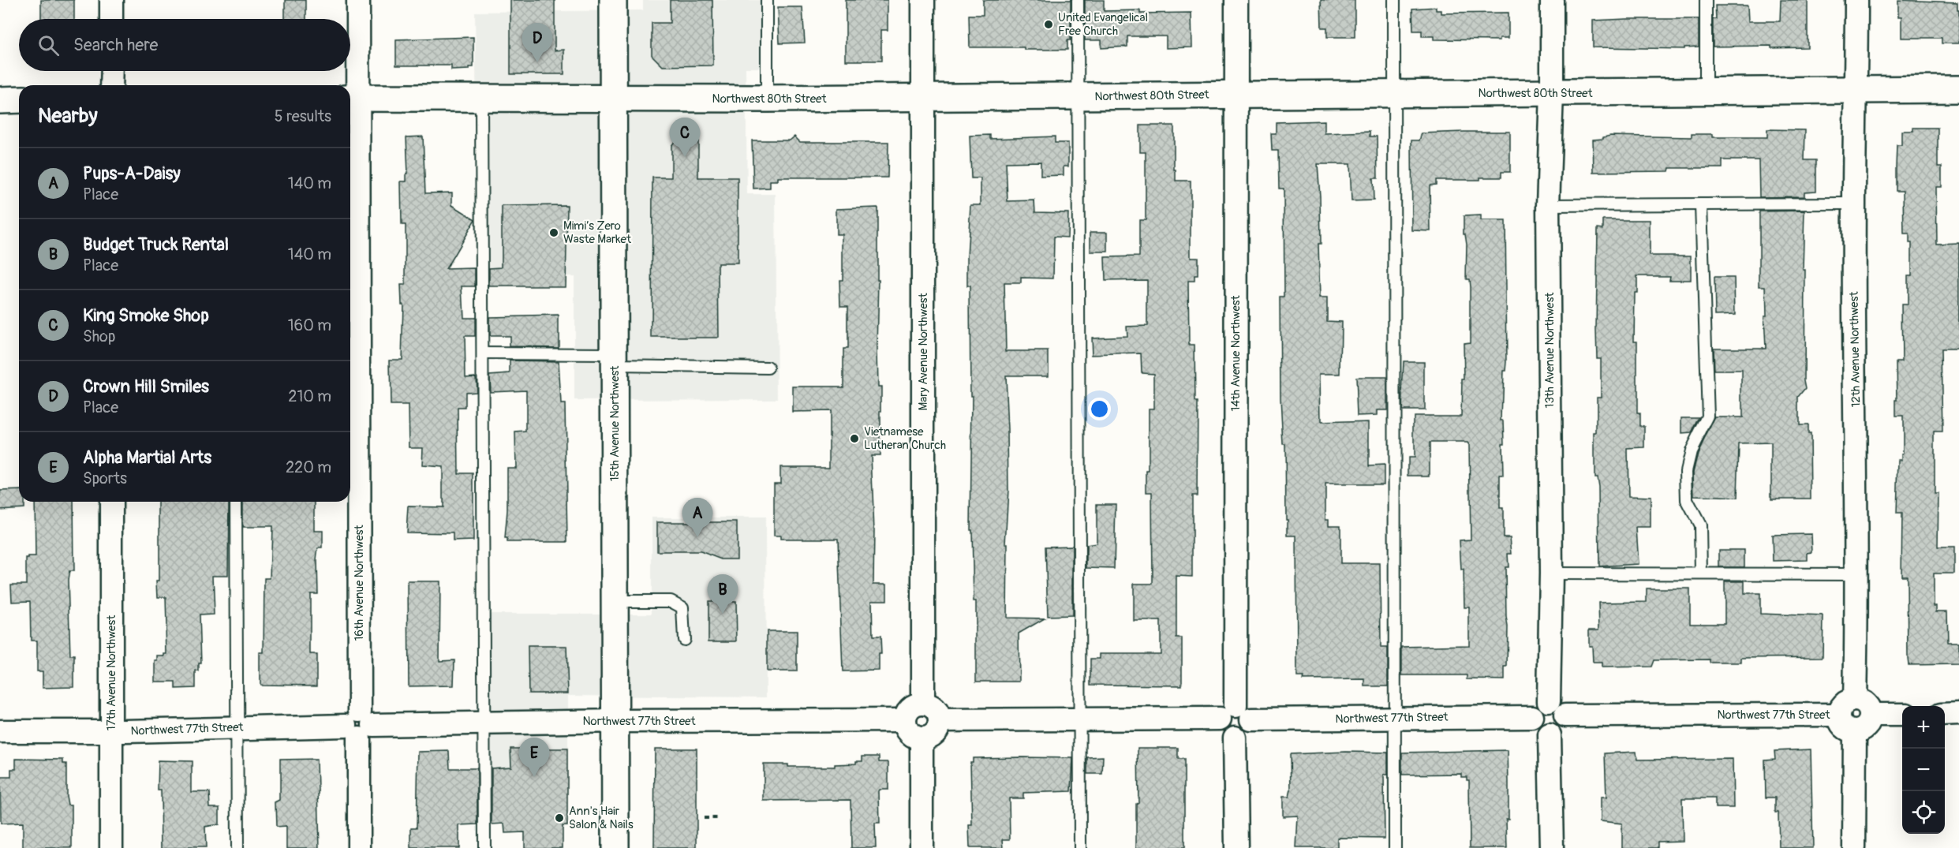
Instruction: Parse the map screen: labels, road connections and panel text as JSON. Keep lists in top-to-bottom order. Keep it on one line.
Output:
{"streets":{"street":["Northwest 80th Street","12th Avenue Northwest","13th Avenue Northwest","Mary Avenue Northwest","14th Avenue Northwest","15th Avenue Northwest","16th Avenue Northwest","17th Avenue Northwest","Northwest 77th Street"]},"crossings":[["Northwest 80th Street","12th Avenue Northwest"],["Northwest 80th Street","13th Avenue Northwest"],["Northwest 80th Street","Mary Avenue Northwest"],["Northwest 80th Street","14th Avenue Northwest"],["Northwest 80th Street","15th Avenue Northwest"],["Northwest 80th Street","16th Avenue Northwest"],["12th Avenue Northwest","Northwest 77th Street"],["13th Avenue Northwest","Northwest 77th Street"],["Mary Avenue Northwest","Northwest 77th Street"],["14th Avenue Northwest","Northwest 77th Street"],["15th Avenue Northwest","Northwest 77th Street"],["16th Avenue Northwest","Northwest 77th Street"],["17th Avenue Northwest","Northwest 77th Street"]],"places":["United Evangelical Free Church","Mimi’s Zero Waste Market","Vietnamese Lutheran Church","Ann's Hair Salon & Nails"],"page":{"search":"Search here","pins":["D","C","A","B","E"],"heading":["Nearby","5 results"],"list":[{"mark":"A","name":"Pups-A-Daisy","note":"Place","value":"140 m"},{"mark":"B","name":"Budget Truck Rental","note":"Place","value":"140 m"},{"mark":"C","name":"King Smoke Shop","note":"Shop","value":"160 m"},{"mark":"D","name":"Crown Hill Smiles","note":"Place","value":"210 m"},{"mark":"E","name":"Alpha Martial Arts","note":"Sports","value":"220 m"}],"map_buttons":["+","−"]}}
